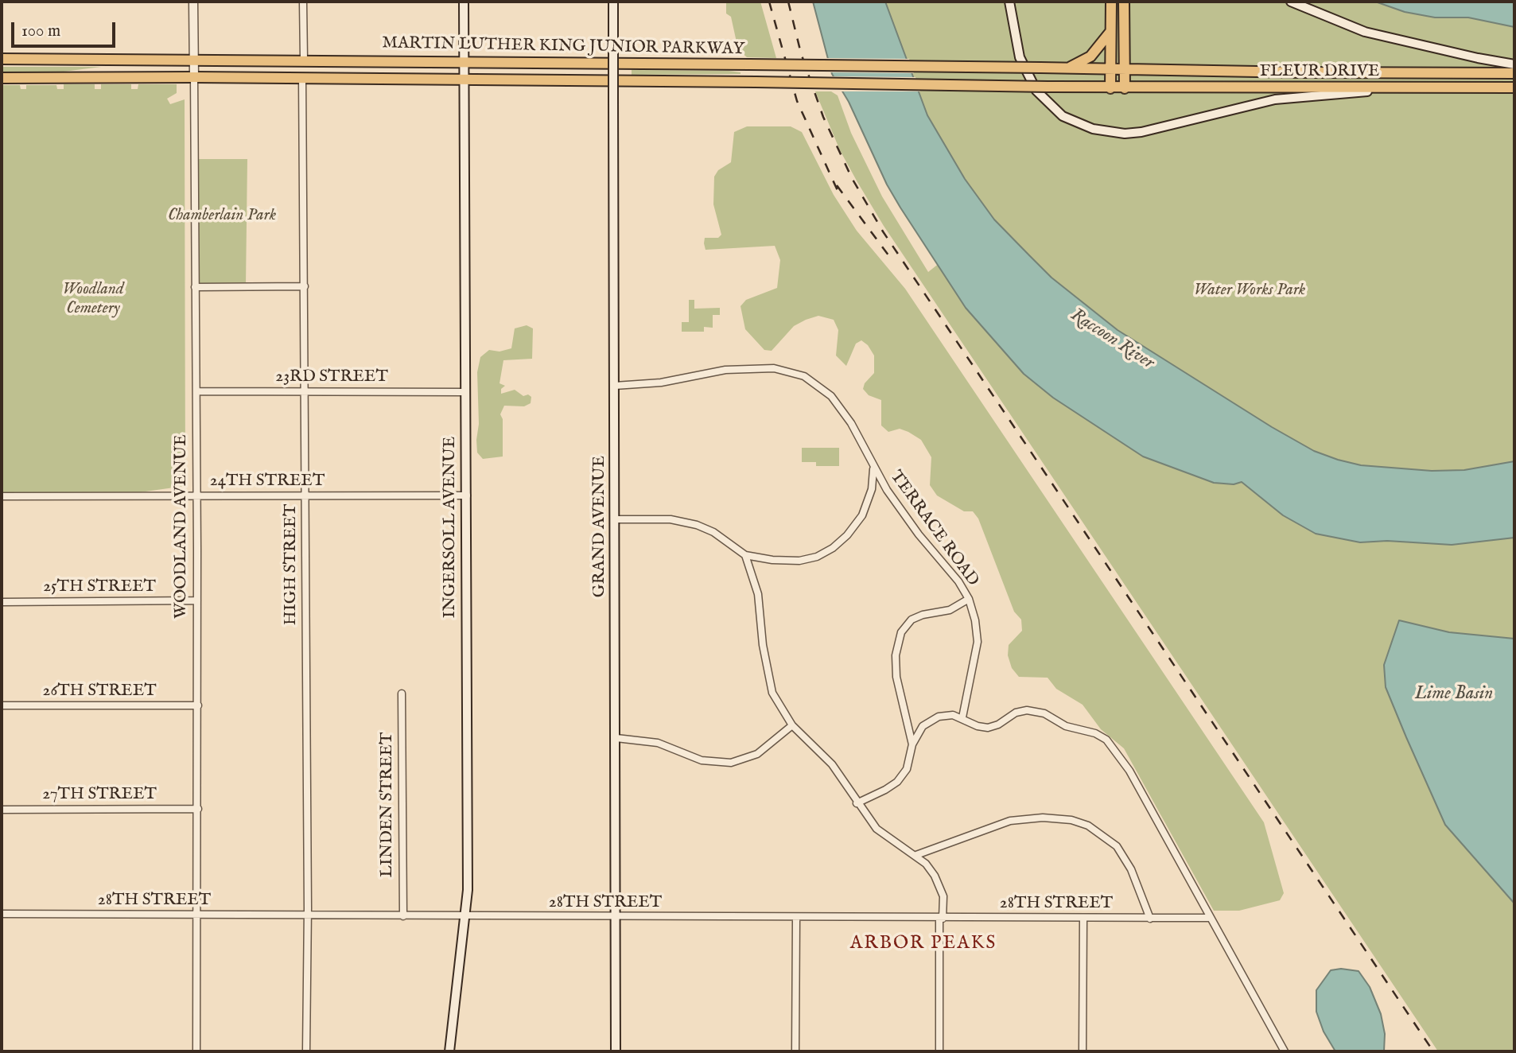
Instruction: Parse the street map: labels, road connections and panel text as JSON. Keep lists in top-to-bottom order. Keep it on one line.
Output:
{"streets":{"main road":["MARTIN LUTHER KING JUNIOR PARKWAY","FLEUR DRIVE","GRAND AVENUE","INGERSOLL AVENUE"],"street":["23RD STREET","24TH STREET","WOODLAND AVENUE","TERRACE ROAD","HIGH STREET","25TH STREET","26TH STREET","27TH STREET","LINDEN STREET","28TH STREET"]},"crossings":[["MARTIN LUTHER KING JUNIOR PARKWAY","FLEUR DRIVE"],["MARTIN LUTHER KING JUNIOR PARKWAY","WOODLAND AVENUE"],["MARTIN LUTHER KING JUNIOR PARKWAY","INGERSOLL AVENUE"],["MARTIN LUTHER KING JUNIOR PARKWAY","HIGH STREET"],["23RD STREET","WOODLAND AVENUE"],["23RD STREET","INGERSOLL AVENUE"],["23RD STREET","HIGH STREET"],["24TH STREET","WOODLAND AVENUE"],["24TH STREET","INGERSOLL AVENUE"],["24TH STREET","HIGH STREET"],["WOODLAND AVENUE","25TH STREET"],["WOODLAND AVENUE","26TH STREET"],["WOODLAND AVENUE","27TH STREET"],["WOODLAND AVENUE","28TH STREET"],["GRAND AVENUE","TERRACE ROAD"],["GRAND AVENUE","28TH STREET"],["INGERSOLL AVENUE","28TH STREET"],["HIGH STREET","28TH STREET"],["LINDEN STREET","28TH STREET"]],"districts":["ARBOR PEAKS"],"water":["Raccoon River","Lime Basin"],"parks":["Chamberlain Park","Woodland Cemetery","Water Works Park"],"scale_bar":"100 m"}
